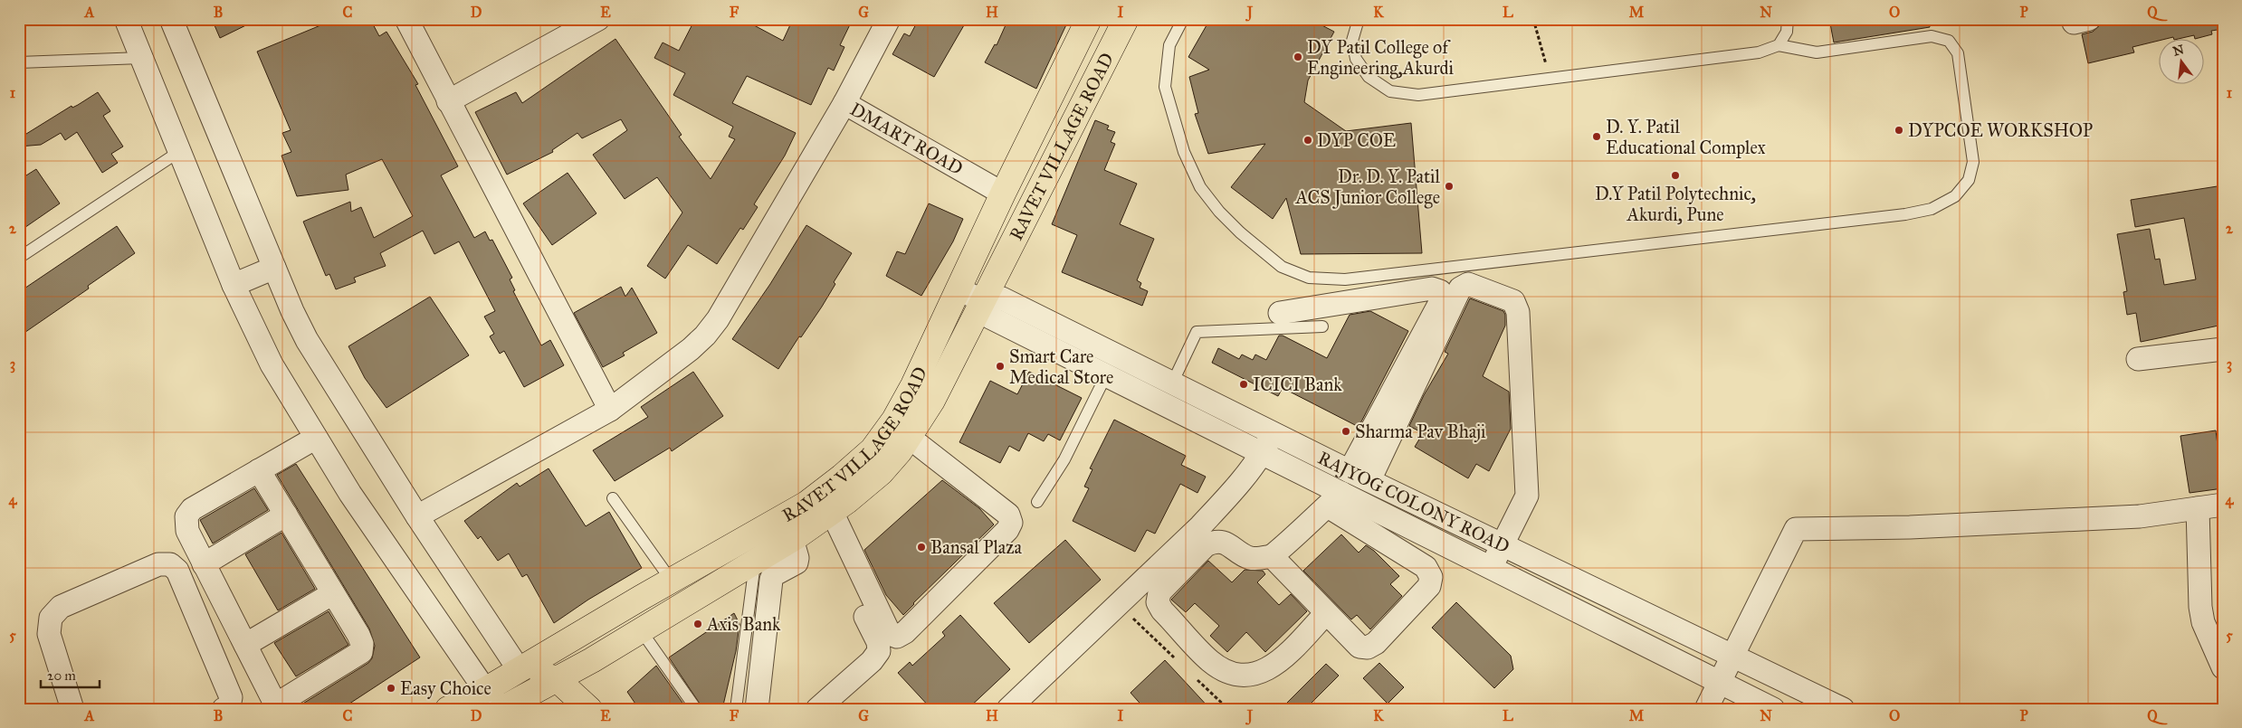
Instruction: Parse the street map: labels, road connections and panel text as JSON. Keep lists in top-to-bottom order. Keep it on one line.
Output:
{"streets":{"main road":["RAVET VILLAGE ROAD"],"street":["DMART ROAD","RAJYOG COLONY ROAD"]},"crossings":[["DMART ROAD","RAVET VILLAGE ROAD"],["RAVET VILLAGE ROAD","RAJYOG COLONY ROAD"]],"places":["DY Patil College of Engineering,Akurdi","DYPCOE WORKSHOP","D. Y. Patil Educational Complex","DYP COE","D.Y Patil Polytechnic, Akurdi, Pune","Dr. D. Y. Patil ACS Junior College","Smart Care Medical Store","ICICI Bank","Sharma Pav Bhaji","Bansal Plaza","Axis Bank","Easy Choice"],"scale_bar":"20 m","north":"top","grid":{"columns":["A","B","C","D","E","F","G","H","I","J","K","L","M","N","O","P","Q"],"rows":["1","2","3","4","5"]}}
